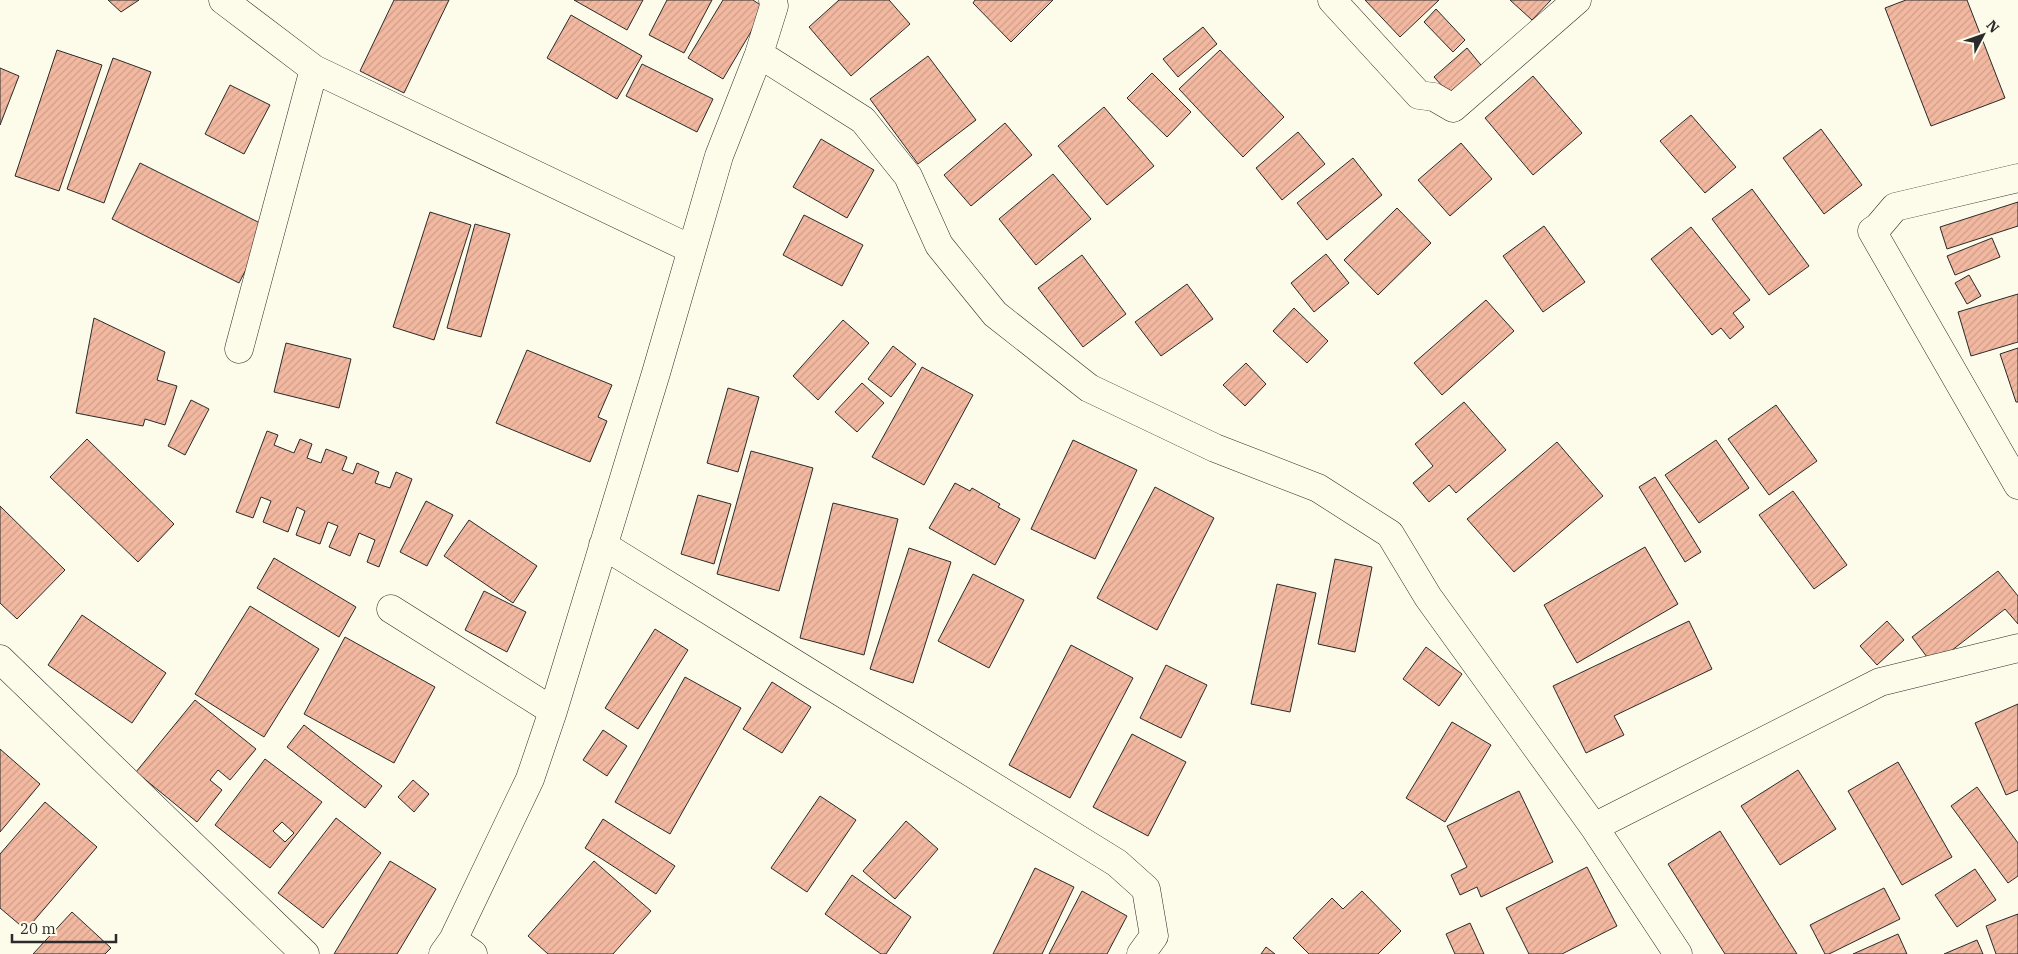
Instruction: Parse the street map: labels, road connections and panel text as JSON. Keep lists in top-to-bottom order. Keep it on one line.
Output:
{"scale_bar":"20 m","north":"top right"}
